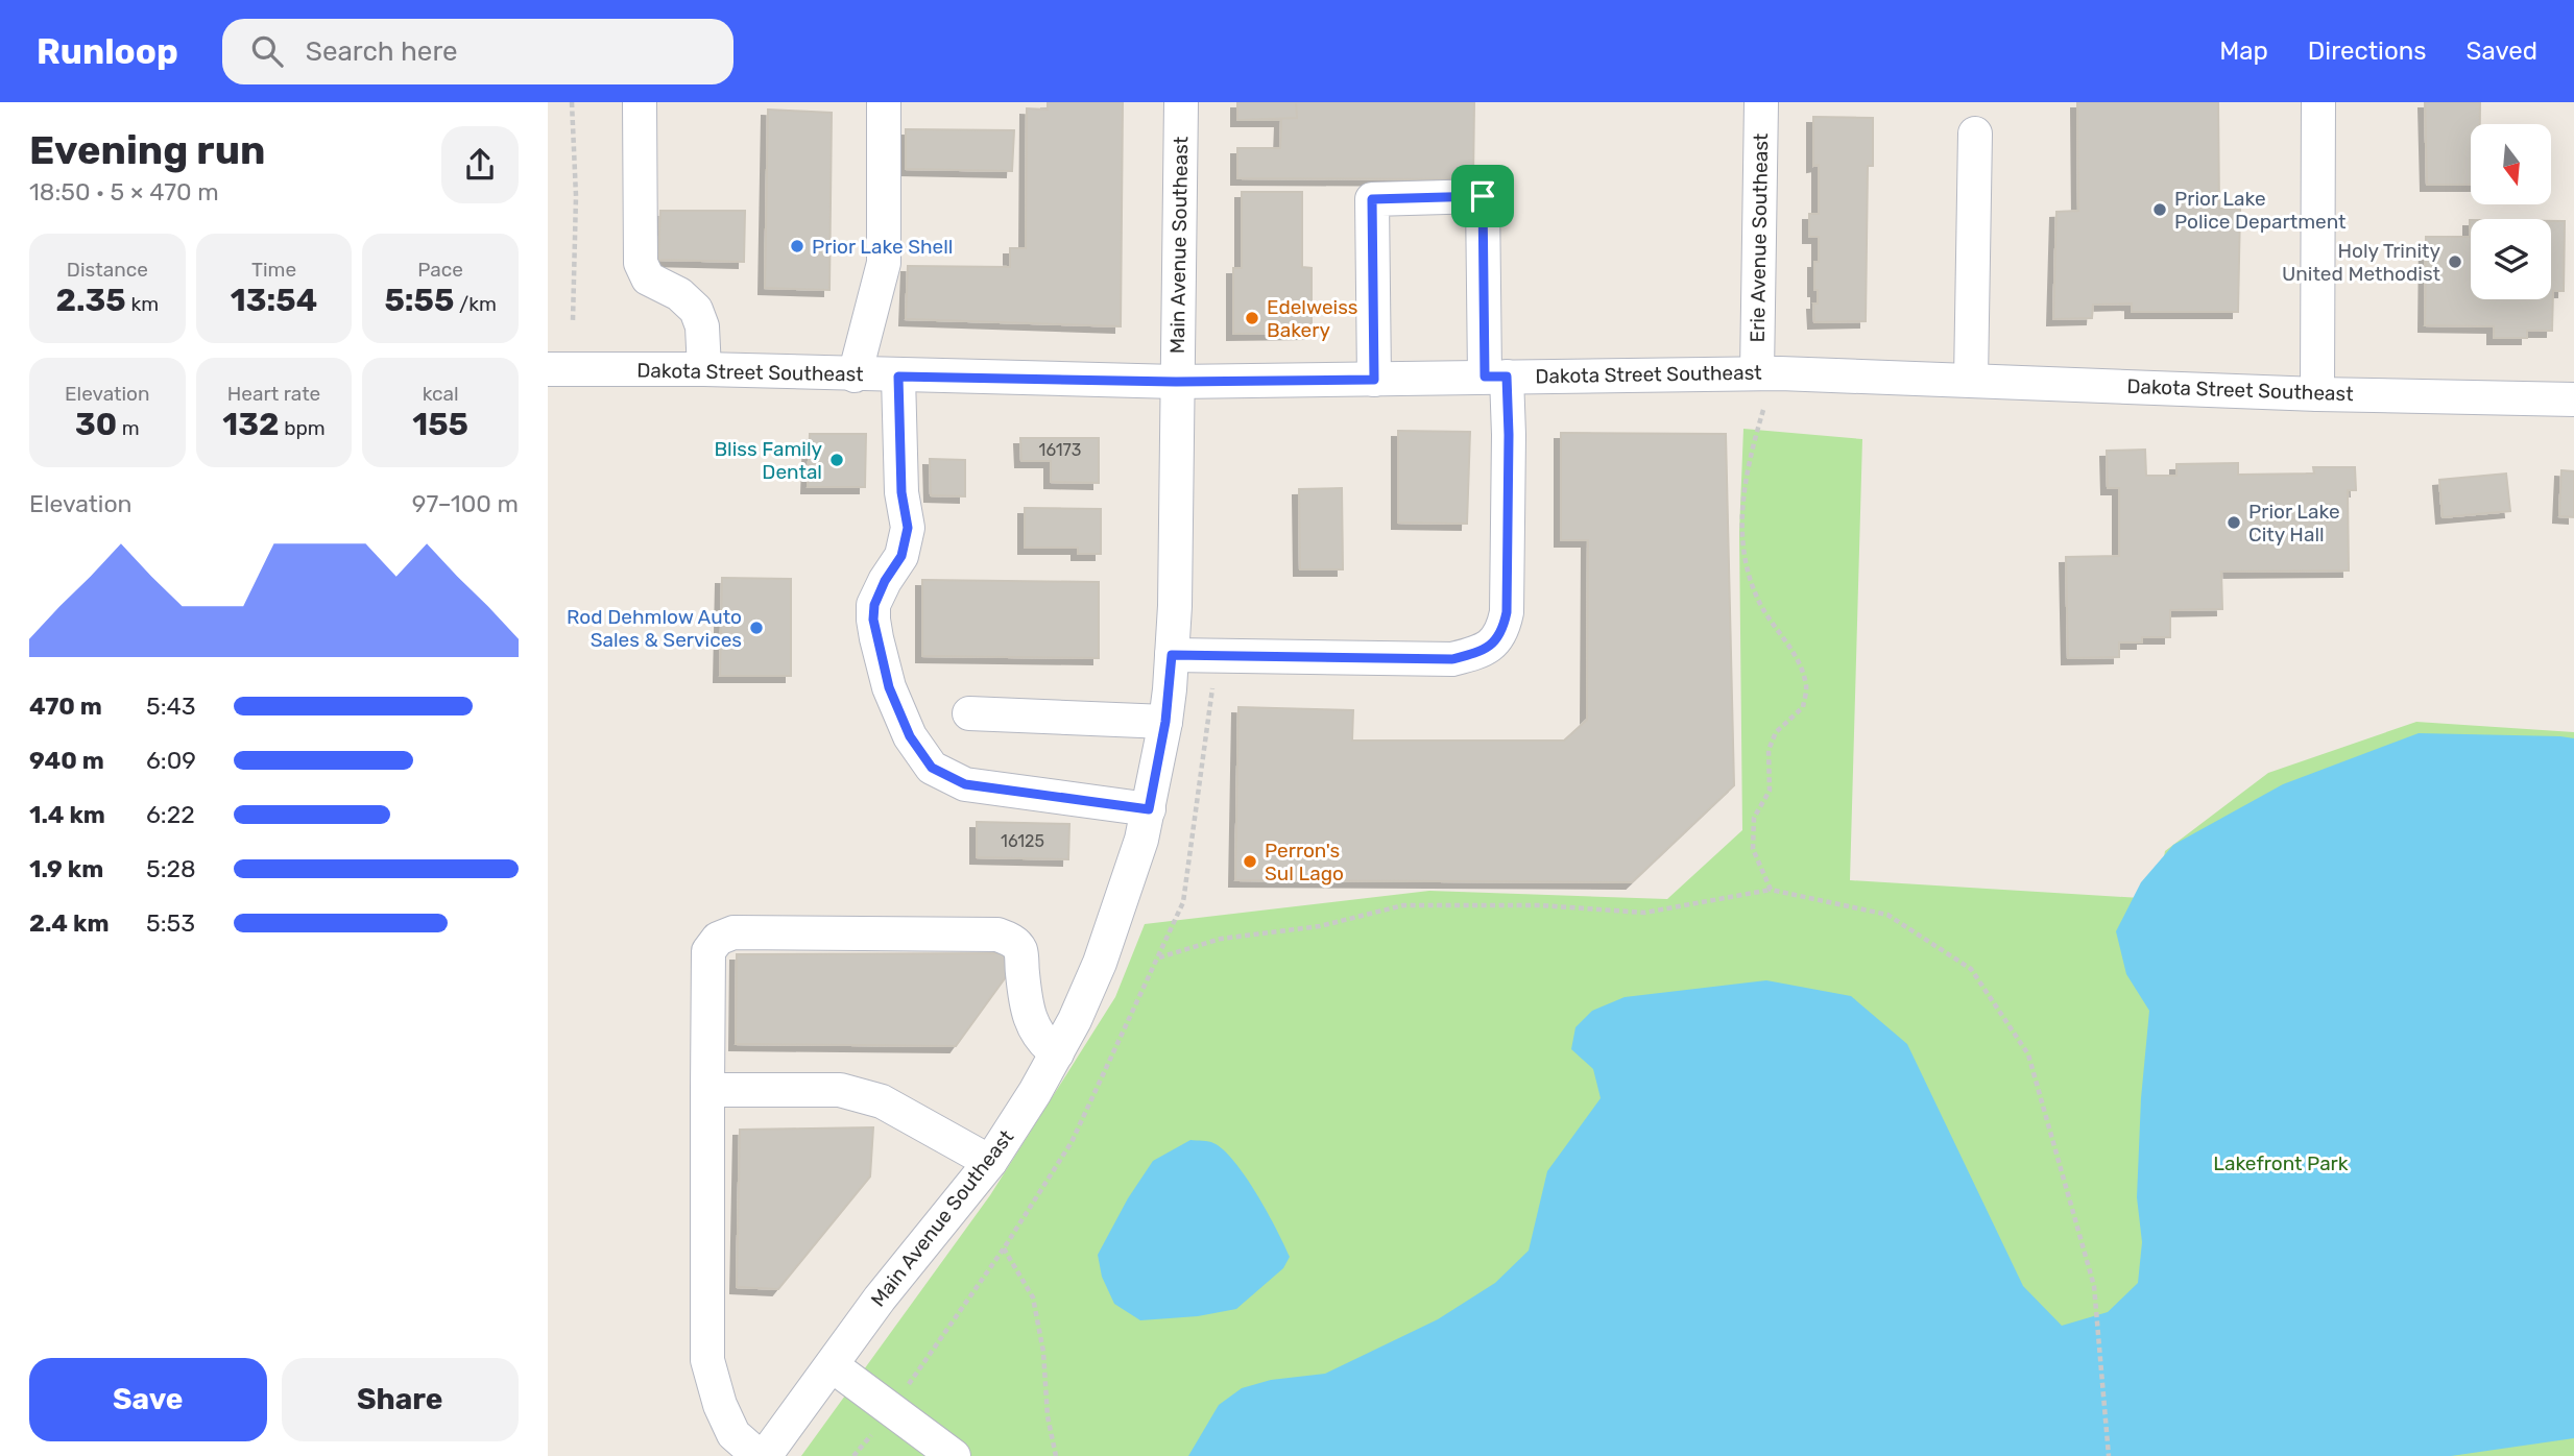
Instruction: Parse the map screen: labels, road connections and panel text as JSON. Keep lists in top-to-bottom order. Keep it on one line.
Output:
{"streets":{"street":["Erie Avenue Southeast","Main Avenue Southeast","Dakota Street Southeast"]},"crossings":[["Erie Avenue Southeast","Dakota Street Southeast"],["Main Avenue Southeast","Dakota Street Southeast"]],"parks":["Lakefront Park"],"places":["Prior Lake Police Department","Prior Lake Shell","Holy Trinity United Methodist","Edelweiss Bakery","Bliss Family Dental","Prior Lake City Hall","Rod Dehmlow Auto Sales & Services","Perron's Sul Lago"],"house_numbers":["16173","16125"],"north":"bottom","page":{"header":"Runloop","search":"Search here","nav":["Map","Directions","Saved"],"heading":["Evening run","18:50 · 5 × 470 m"],"stats":[["Distance","2.35 km"],["Time","13:54"],["Pace","5:55 /km"],["Elevation","30 m"],["Heart rate","132 bpm"],["kcal","155"]],"chart":["Elevation","97–100 m"],"list":[{"name":"470 m","note":"5:43"},{"name":"940 m","note":"6:09"},{"name":"1.4 km","note":"6:22"},{"name":"1.9 km","note":"5:28"},{"name":"2.4 km","note":"5:53"}],"buttons":["Save","Share"]}}
